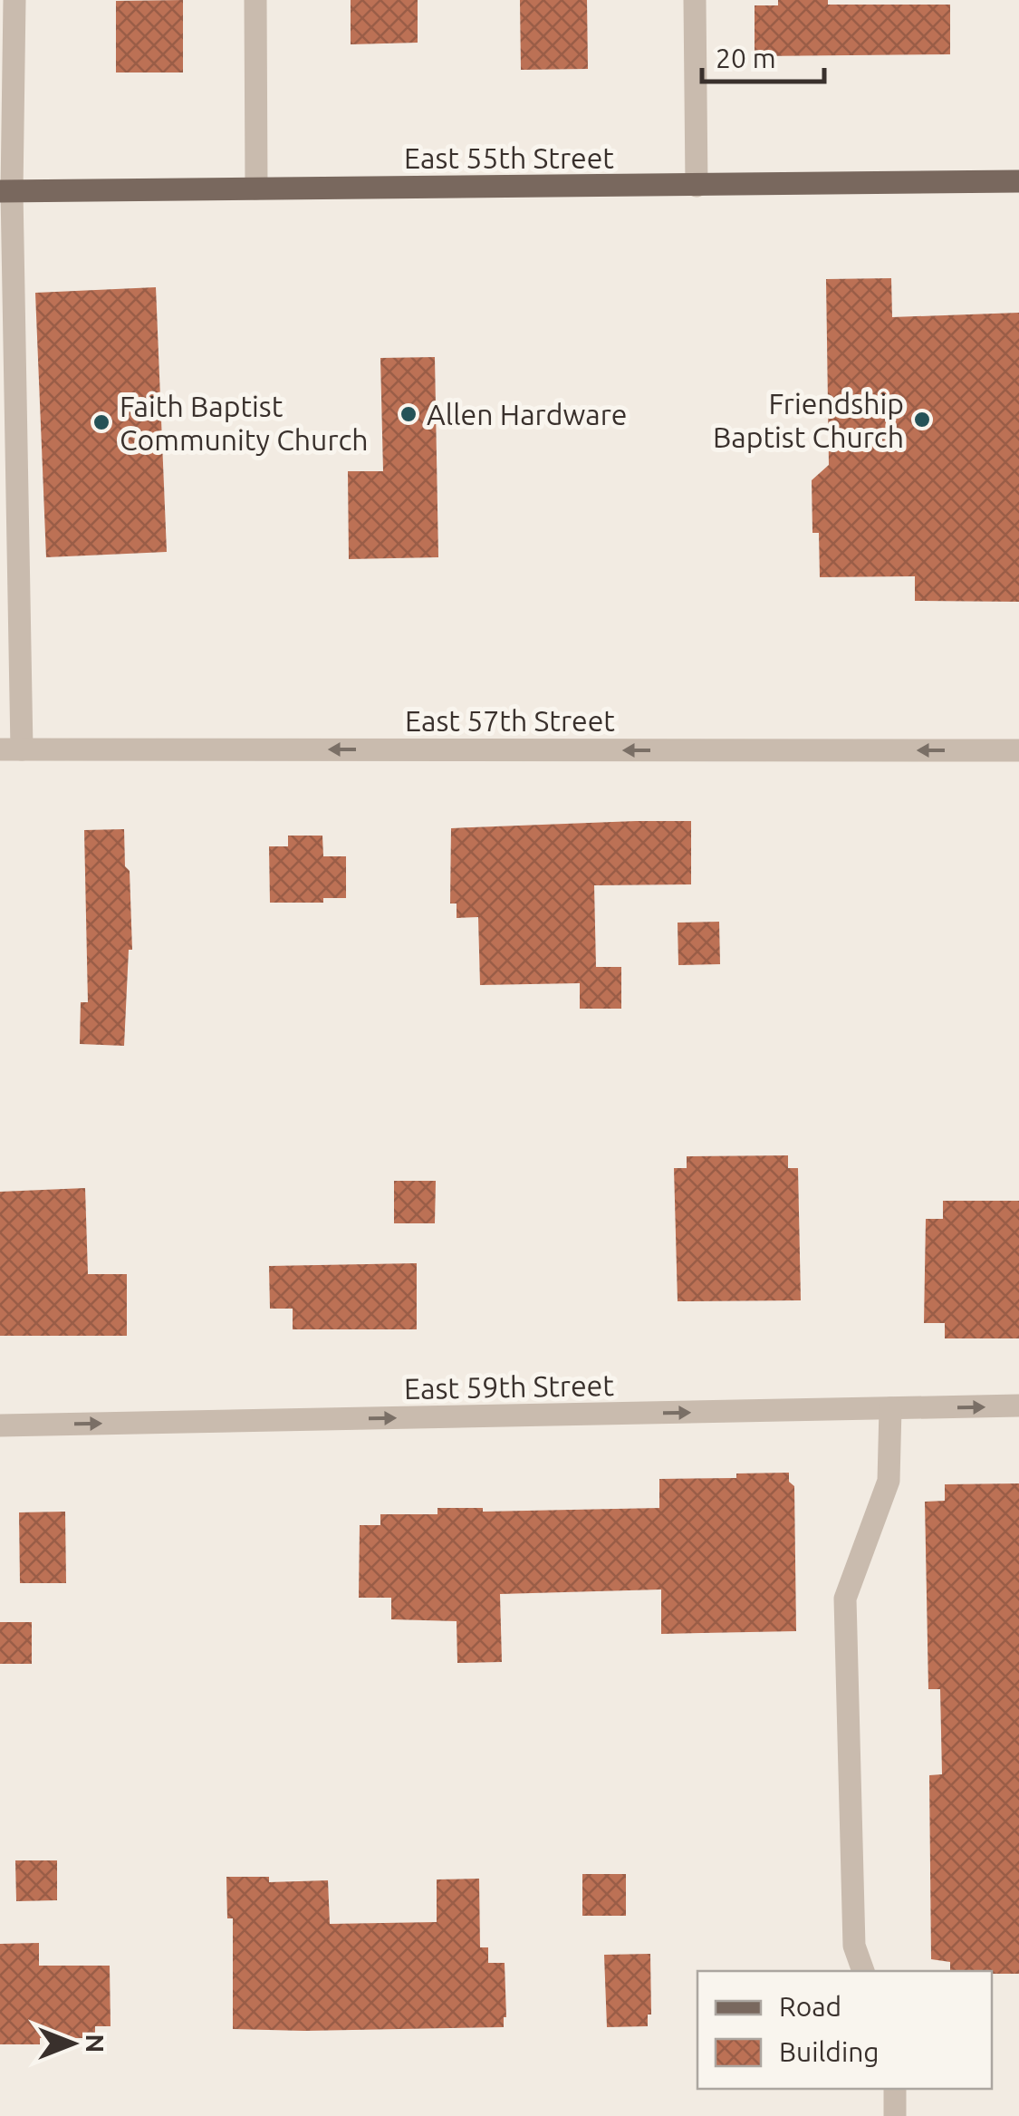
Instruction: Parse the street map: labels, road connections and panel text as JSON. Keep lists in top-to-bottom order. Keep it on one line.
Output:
{"streets":{"main road":["East 55th Street"],"street":["East 57th Street","East 59th Street"]},"one_way":["East 57th Street","East 59th Street"],"places":["Allen Hardware","Friendship Baptist Church","Faith Baptist Community Church"],"legend":["Road","Building"],"scale_bar":"20 m","north":"right"}
